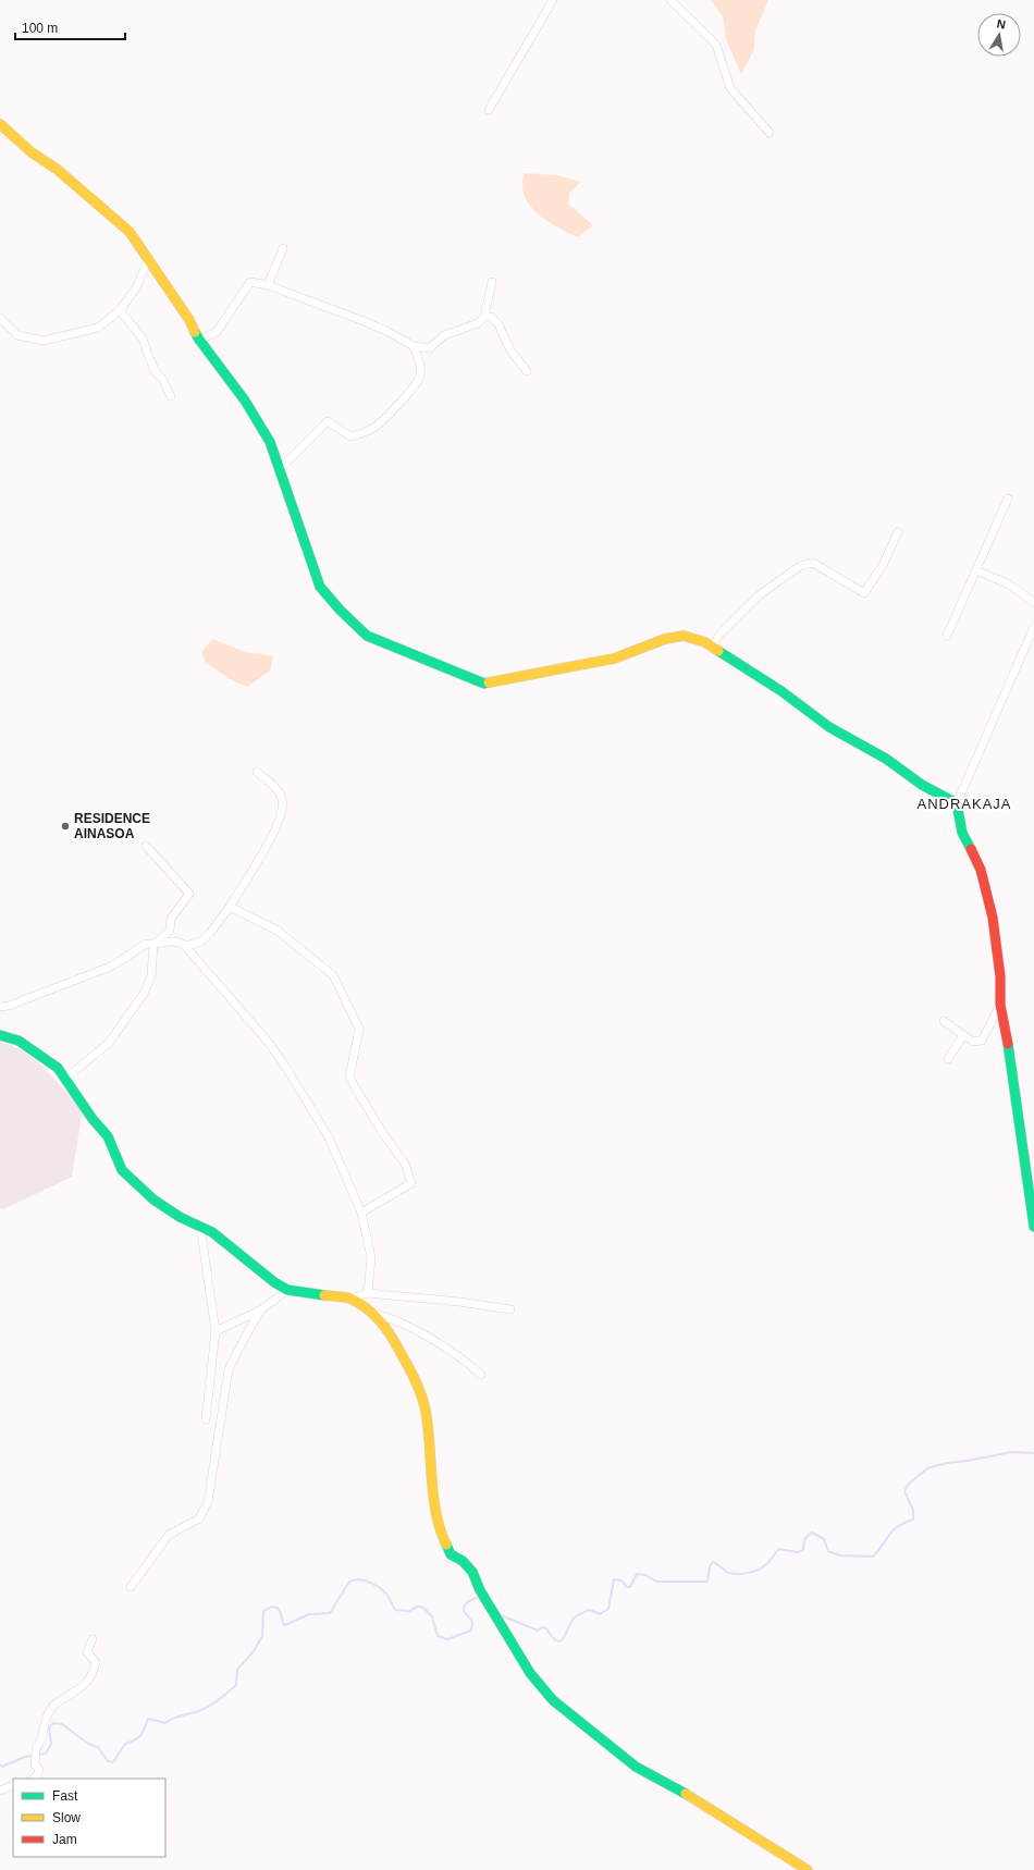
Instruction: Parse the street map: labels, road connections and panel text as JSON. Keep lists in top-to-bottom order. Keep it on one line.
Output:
{"districts":["ANDRAKAJA"],"places":["RESIDENCE AINASOA"],"legend":["Fast","Slow","Jam"],"scale_bar":"100 m","north":"top"}
